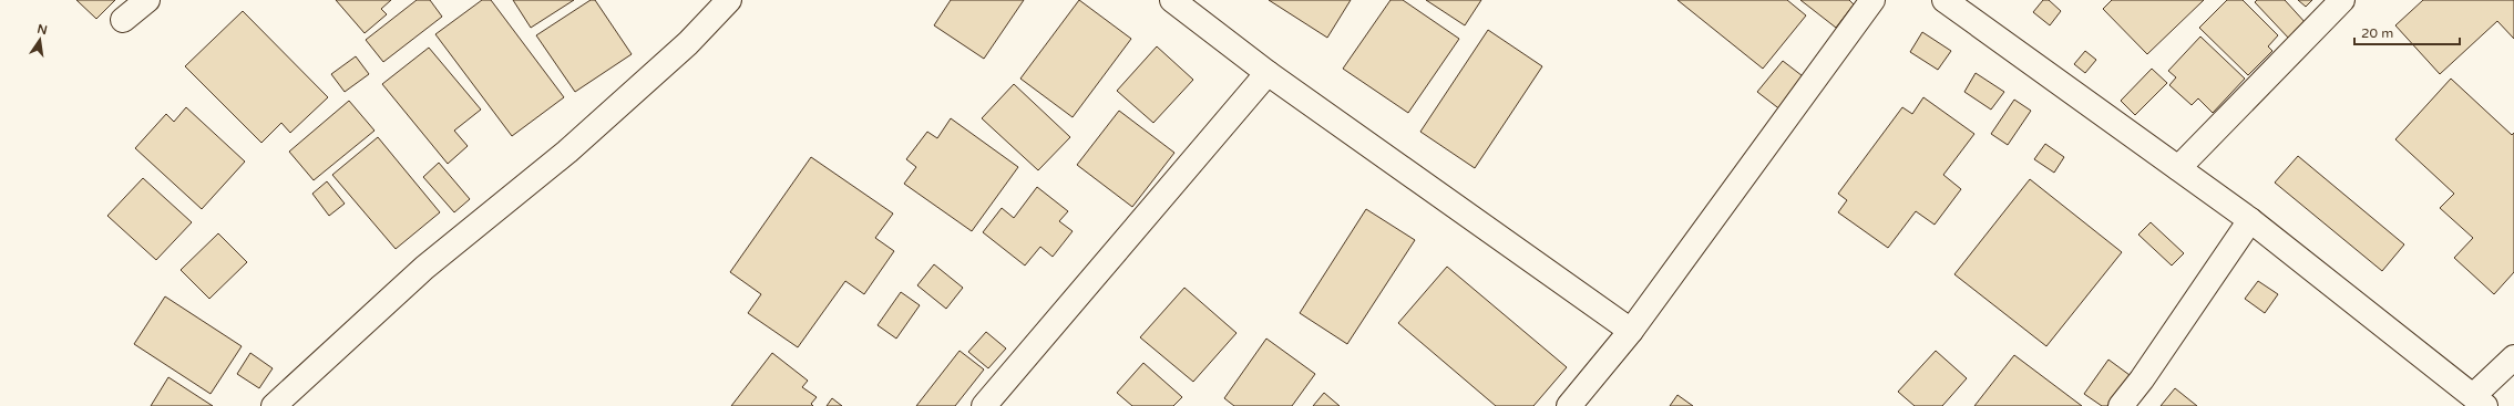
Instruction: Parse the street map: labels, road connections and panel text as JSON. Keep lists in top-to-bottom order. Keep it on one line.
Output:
{"scale_bar":"20 m","north":"top"}
